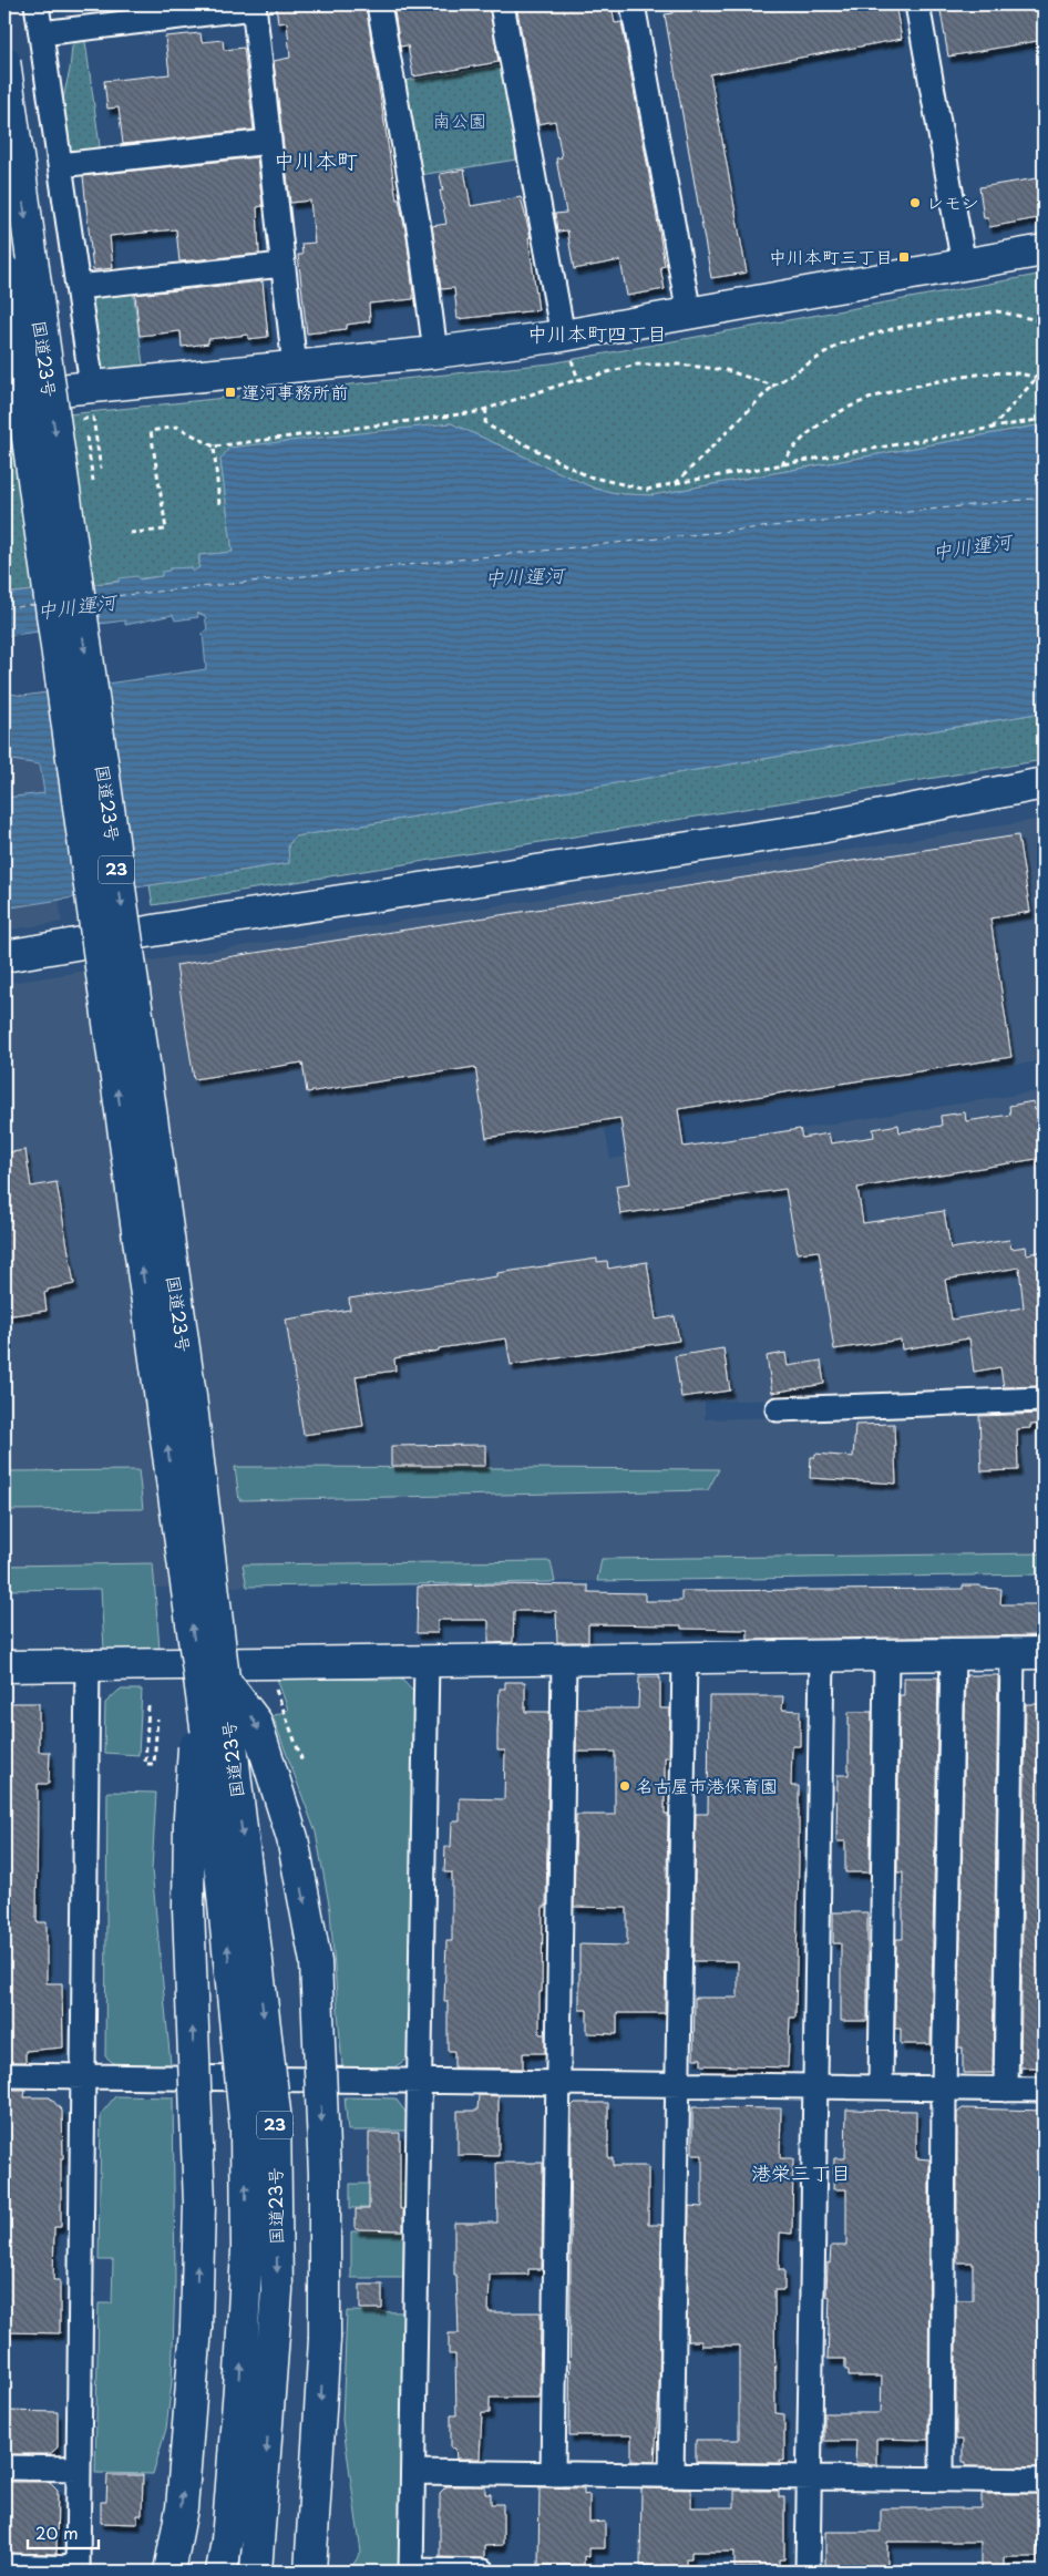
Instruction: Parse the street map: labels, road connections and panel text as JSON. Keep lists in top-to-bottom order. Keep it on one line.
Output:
{"streets":{"main road":["国道23号","23"]},"crossings":[["国道23号","23"]],"districts":["中川本町","中川本町四丁目","港栄三丁目"],"water":["中川運河"],"parks":["南公園"],"places":{"other":["レモン","名古屋市港保育園"],"transit":["中川本町三丁目","運河事務所前"]},"scale_bar":"20 m"}
